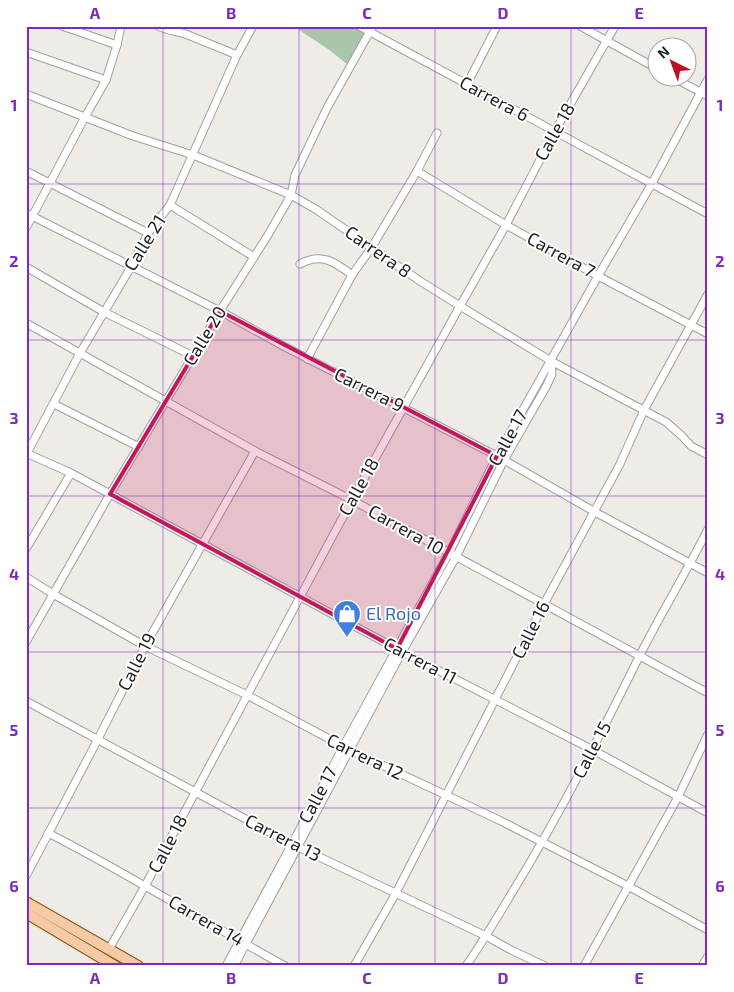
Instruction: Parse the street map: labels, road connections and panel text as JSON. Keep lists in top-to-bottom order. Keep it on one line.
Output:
{"streets":{"street":["Carrera 6","Calle 18","Calle 21","Carrera 8","Carrera 7","Calle 20","Carrera 9","Calle 17","Carrera 10","Calle 16","Carrera 11","Calle 19","Calle 15","Carrera 12","Carrera 13","Carrera 14"]},"crossings":[["Carrera 6","Calle 18"],["Carrera 6","Calle 20"],["Carrera 6","Calle 17"],["Calle 18","Carrera 8"],["Calle 18","Carrera 7"],["Calle 18","Carrera 9"],["Calle 18","Carrera 10"],["Calle 18","Carrera 11"],["Calle 18","Carrera 12"],["Calle 18","Carrera 13"],["Calle 18","Carrera 14"],["Calle 21","Carrera 8"],["Calle 21","Carrera 9"],["Calle 21","Carrera 10"],["Calle 21","Carrera 11"],["Carrera 8","Calle 20"],["Carrera 8","Calle 17"],["Carrera 8","Calle 16"],["Carrera 7","Calle 17"],["Carrera 7","Calle 16"],["Calle 20","Carrera 9"],["Calle 20","Carrera 10"],["Calle 20","Carrera 11"],["Calle 20","Carrera 12"],["Carrera 9","Calle 17"],["Carrera 9","Calle 16"],["Carrera 9","Calle 15"],["Calle 17","Carrera 10"],["Calle 17","Carrera 11"],["Calle 17","Carrera 12"],["Calle 17","Carrera 13"],["Calle 17","Carrera 14"],["Carrera 10","Calle 16"],["Carrera 10","Calle 19"],["Carrera 10","Calle 15"],["Calle 16","Carrera 11"],["Calle 16","Carrera 12"],["Calle 16","Carrera 13"],["Carrera 11","Calle 19"],["Carrera 11","Calle 15"],["Calle 19","Carrera 12"],["Calle 19","Carrera 13"],["Calle 19","Carrera 14"],["Calle 15","Carrera 12"],["Calle 15","Carrera 13"]],"places":{"shop":["El Rojo"]},"north":"top left","grid":{"columns":["A","B","C","D","E"],"rows":["1","2","3","4","5","6"]}}
